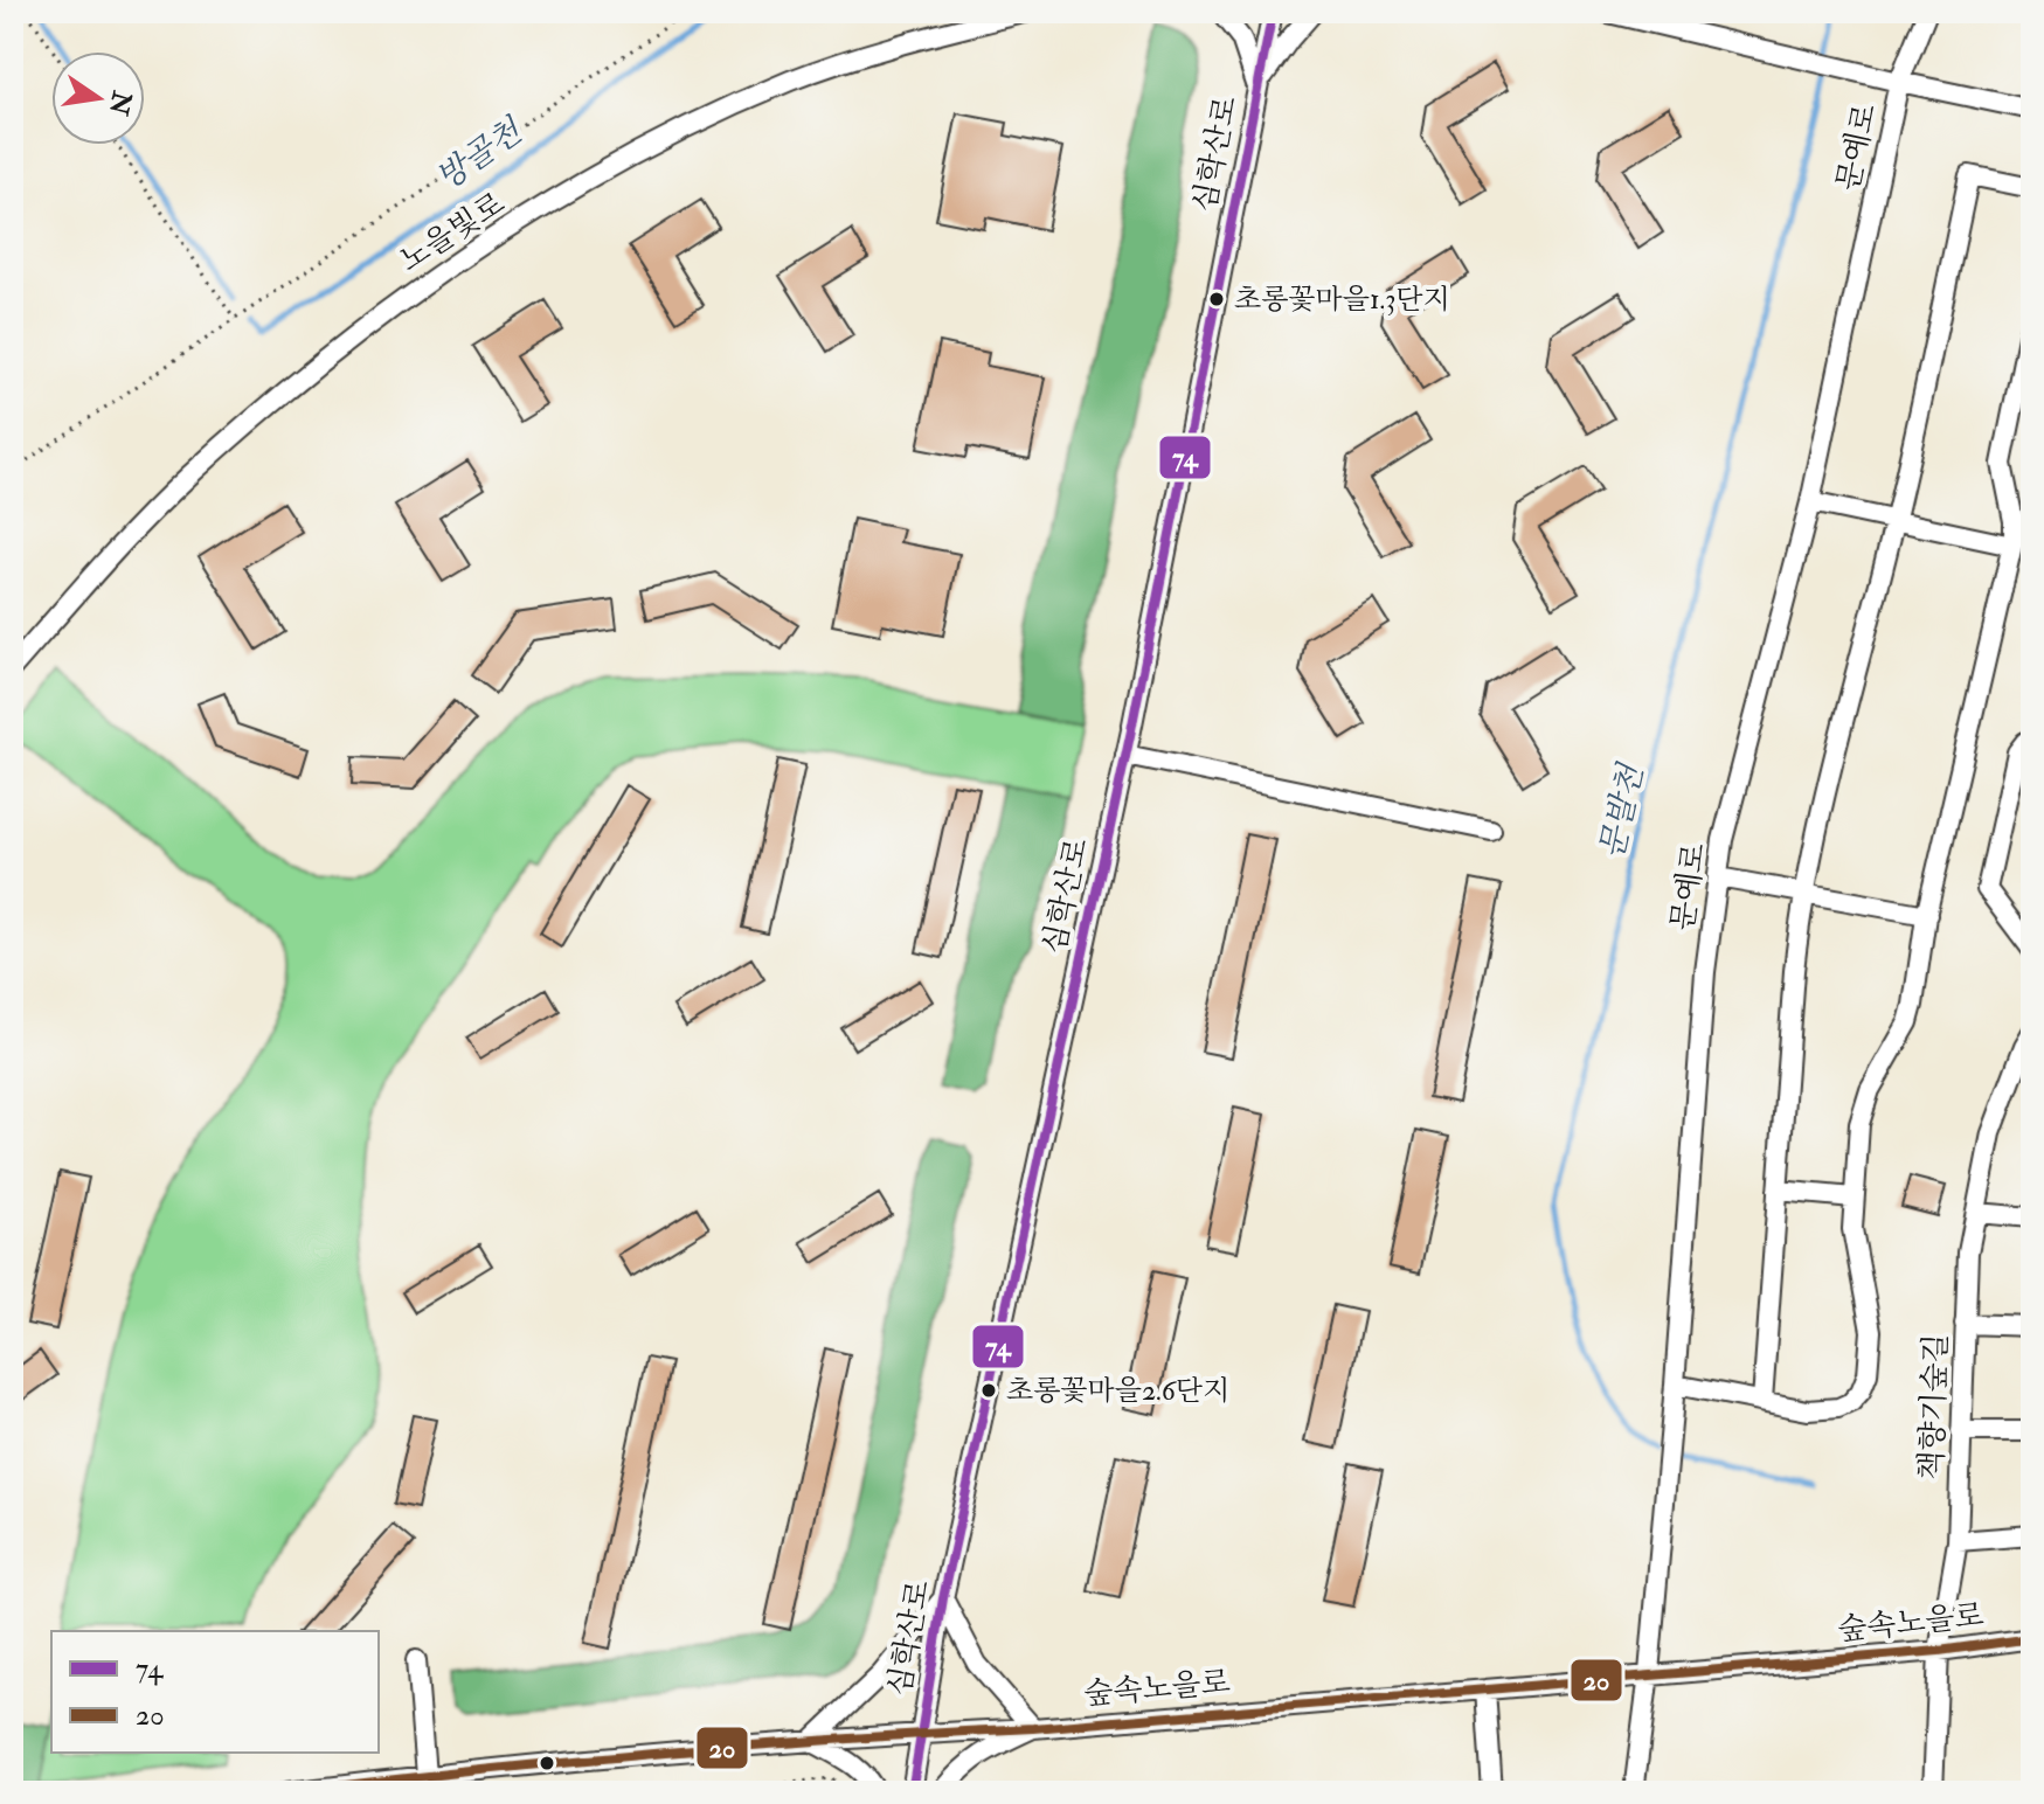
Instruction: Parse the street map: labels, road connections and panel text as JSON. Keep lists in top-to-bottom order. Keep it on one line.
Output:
{"streets":{"street":["문예로","심학산로","노을빛로","책향기숲길","숲속노을로"]},"crossings":[["문예로","숲속노을로"],["심학산로","숲속노을로"],["책향기숲길","숲속노을로"]],"water":["방골천","문발천"],"places":["초롱꽃마을1.3단지","초롱꽃마을2.6단지"],"lines":["transit line 74","transit line 20"],"legend":["74","20"],"north":"right"}
